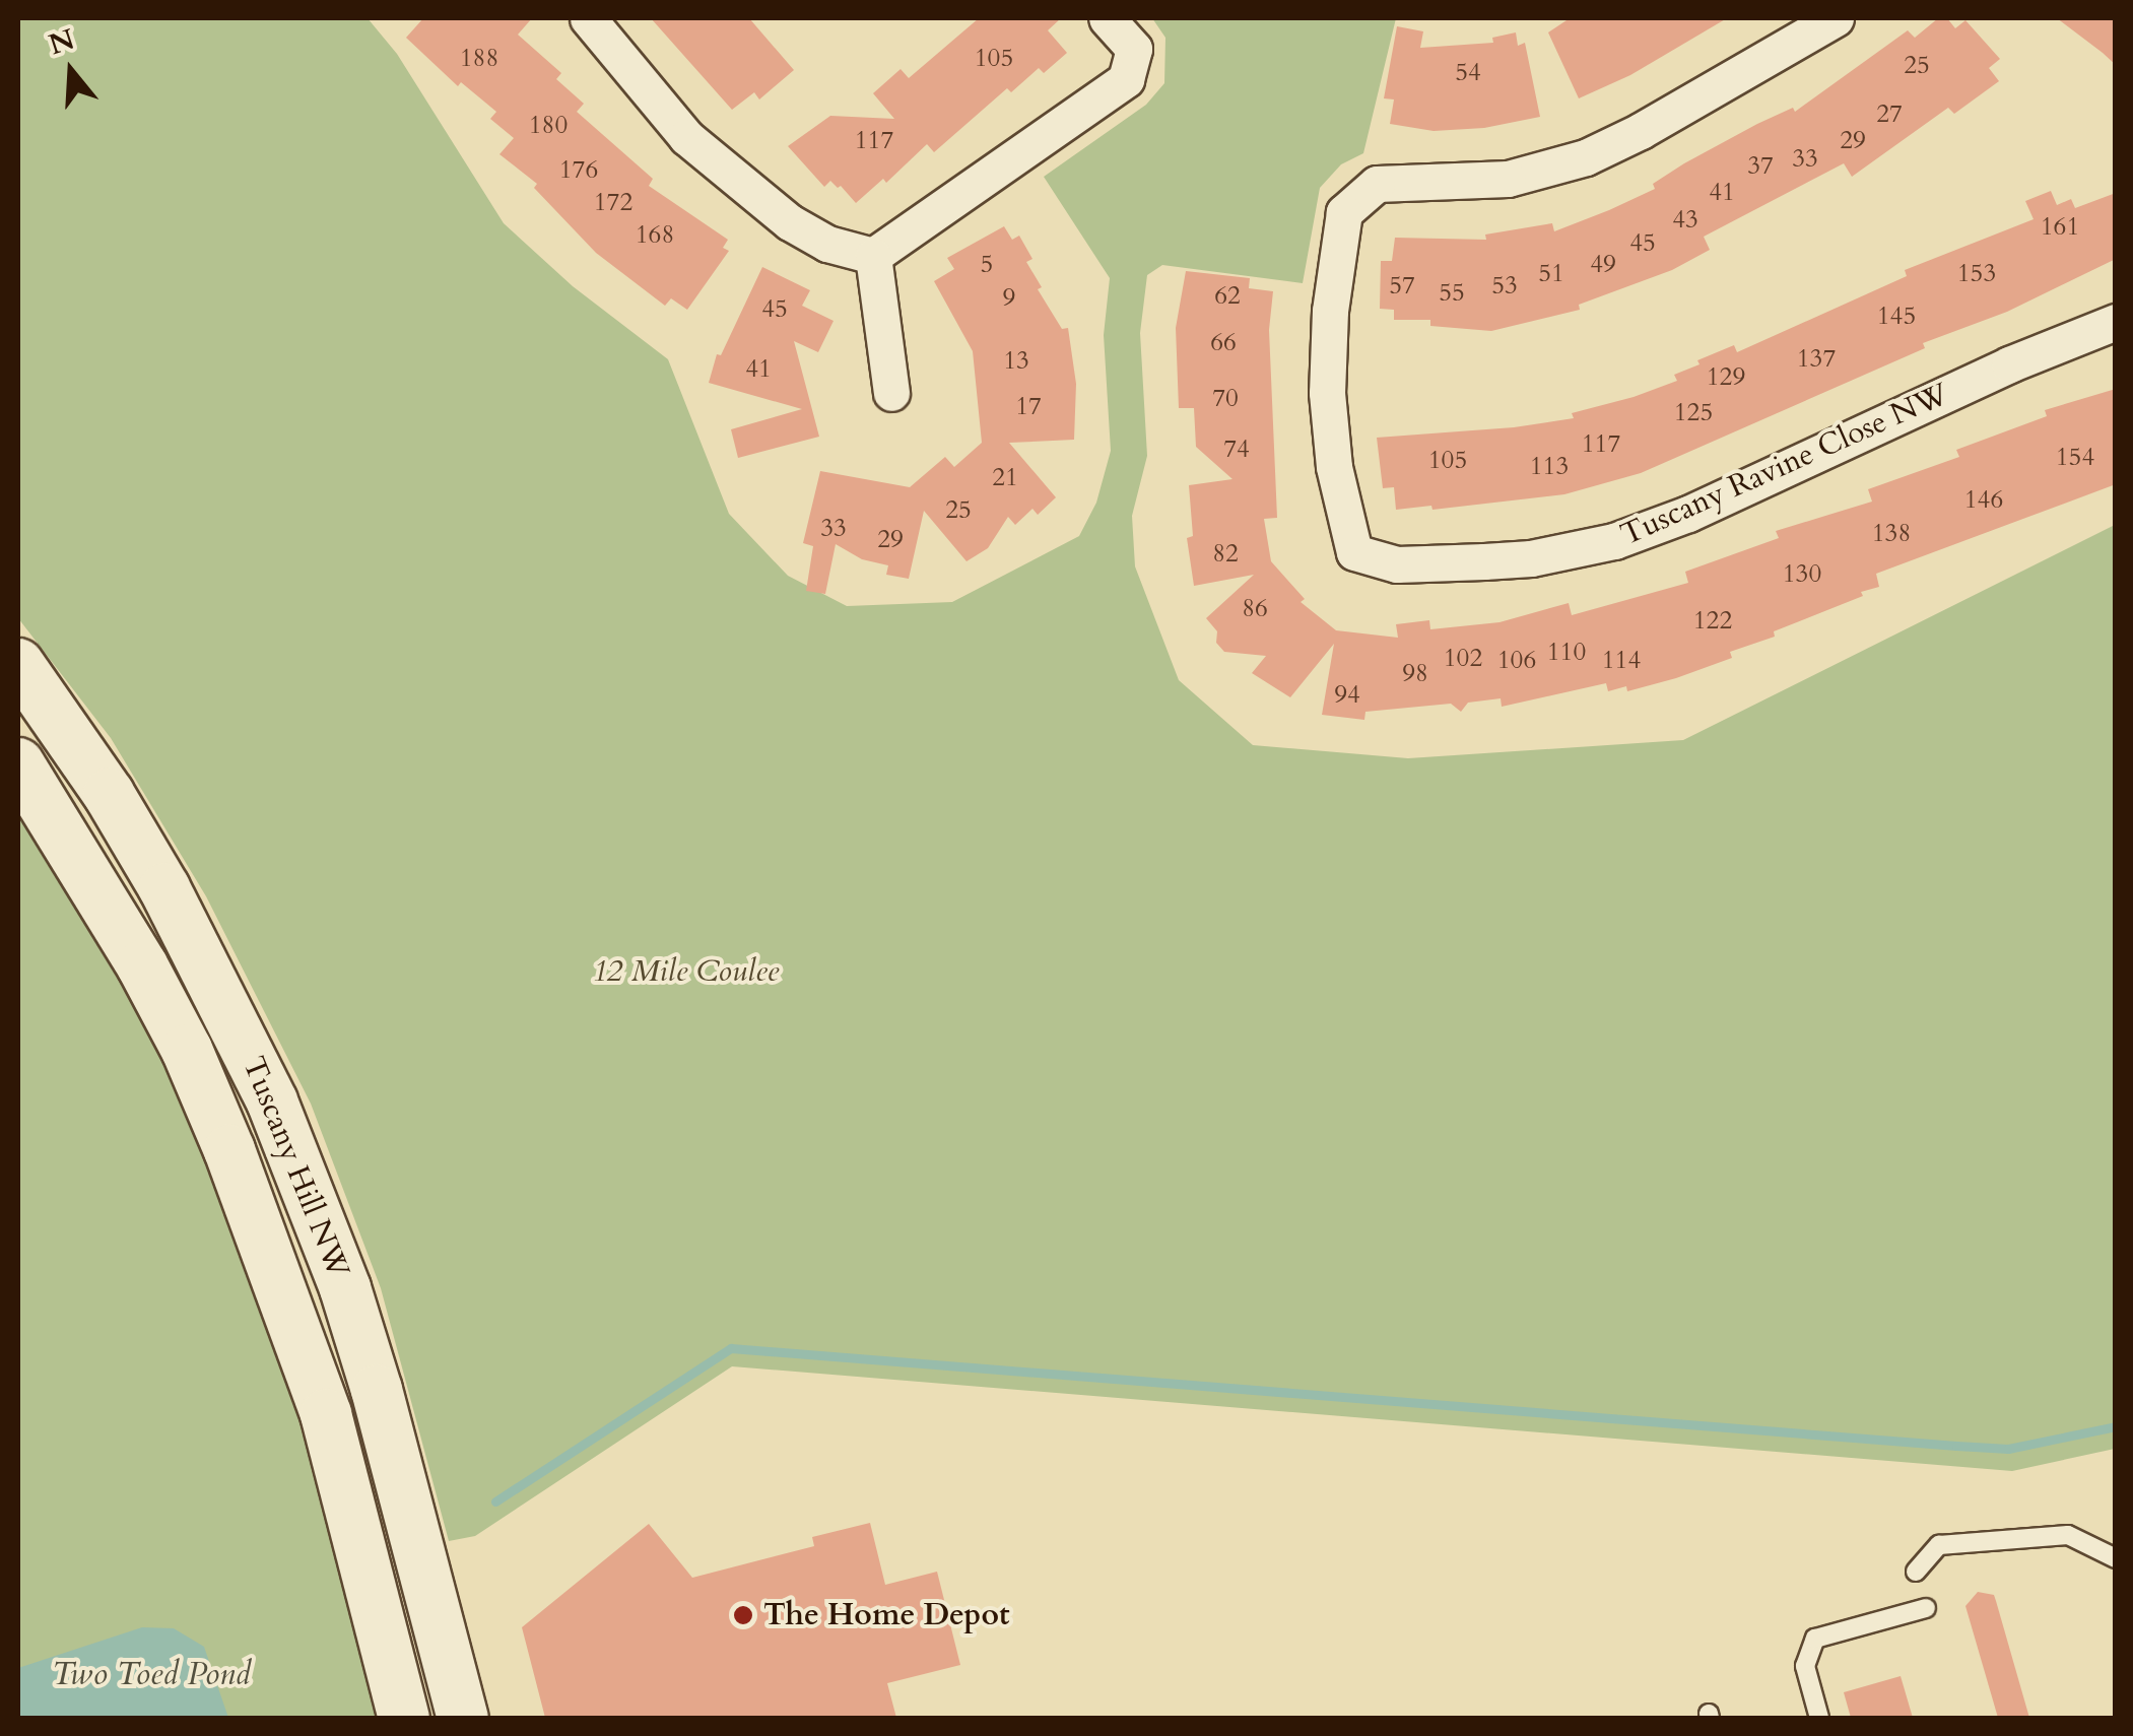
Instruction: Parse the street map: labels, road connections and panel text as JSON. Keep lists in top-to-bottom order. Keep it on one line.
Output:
{"streets":{"street":["Tuscany Ravine Close NW","Tuscany Hill NW"]},"water":["Two Toed Pond"],"parks":["12 Mile Coulee"],"places":["The Home Depot"],"house_numbers":["188","105","25","54","27","180","117","29","33","37","176","41","172","43","161","168","45","5","49","51","153","57","53","55","62","9","45","145","66","137","13","41","129","70","17","125","117","74","154","105","113","21","146","25","33","138","29","82","130","86","122","110","102","106","114","98","94"],"north":"top"}
